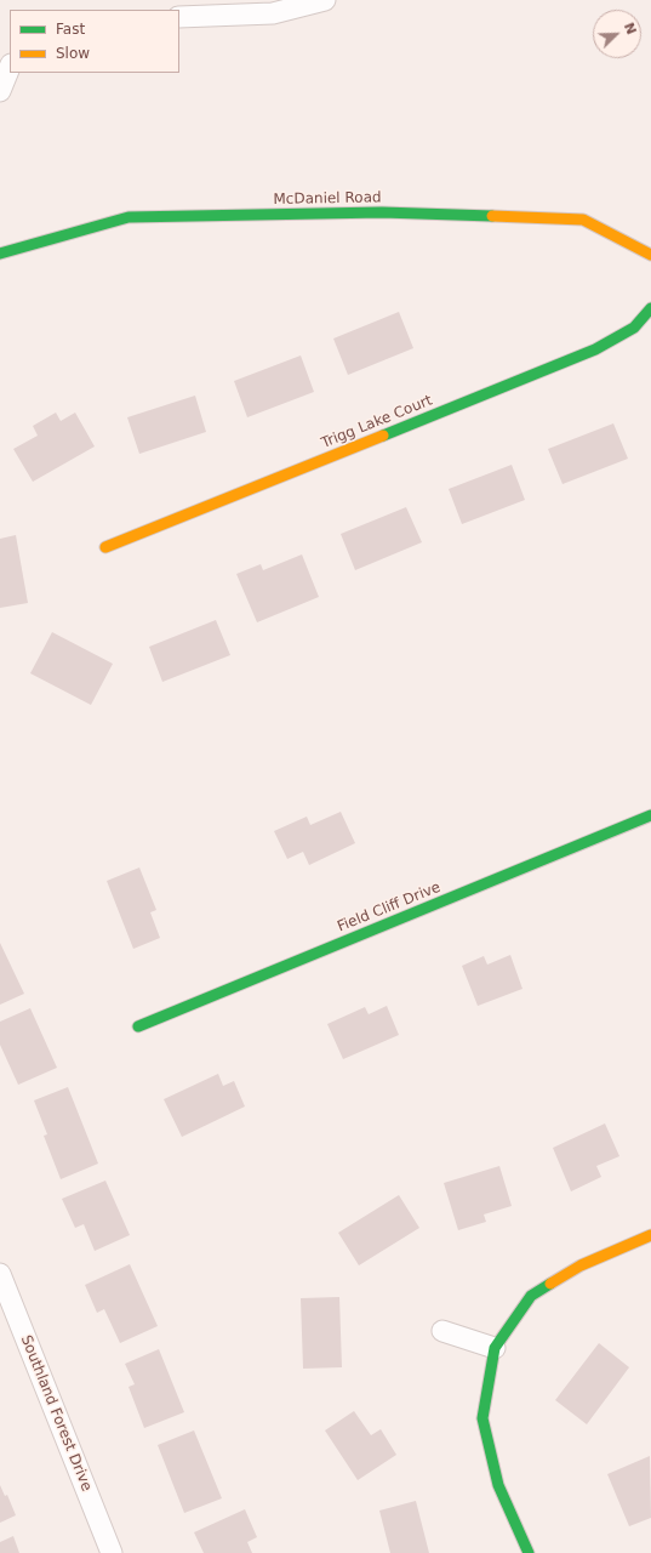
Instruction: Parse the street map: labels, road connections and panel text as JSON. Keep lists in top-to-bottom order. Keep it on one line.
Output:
{"streets":{"street":["McDaniel Road","Trigg Lake Court","Field Cliff Drive","Southland Forest Drive"]},"legend":["Fast","Slow"],"north":"top right"}
